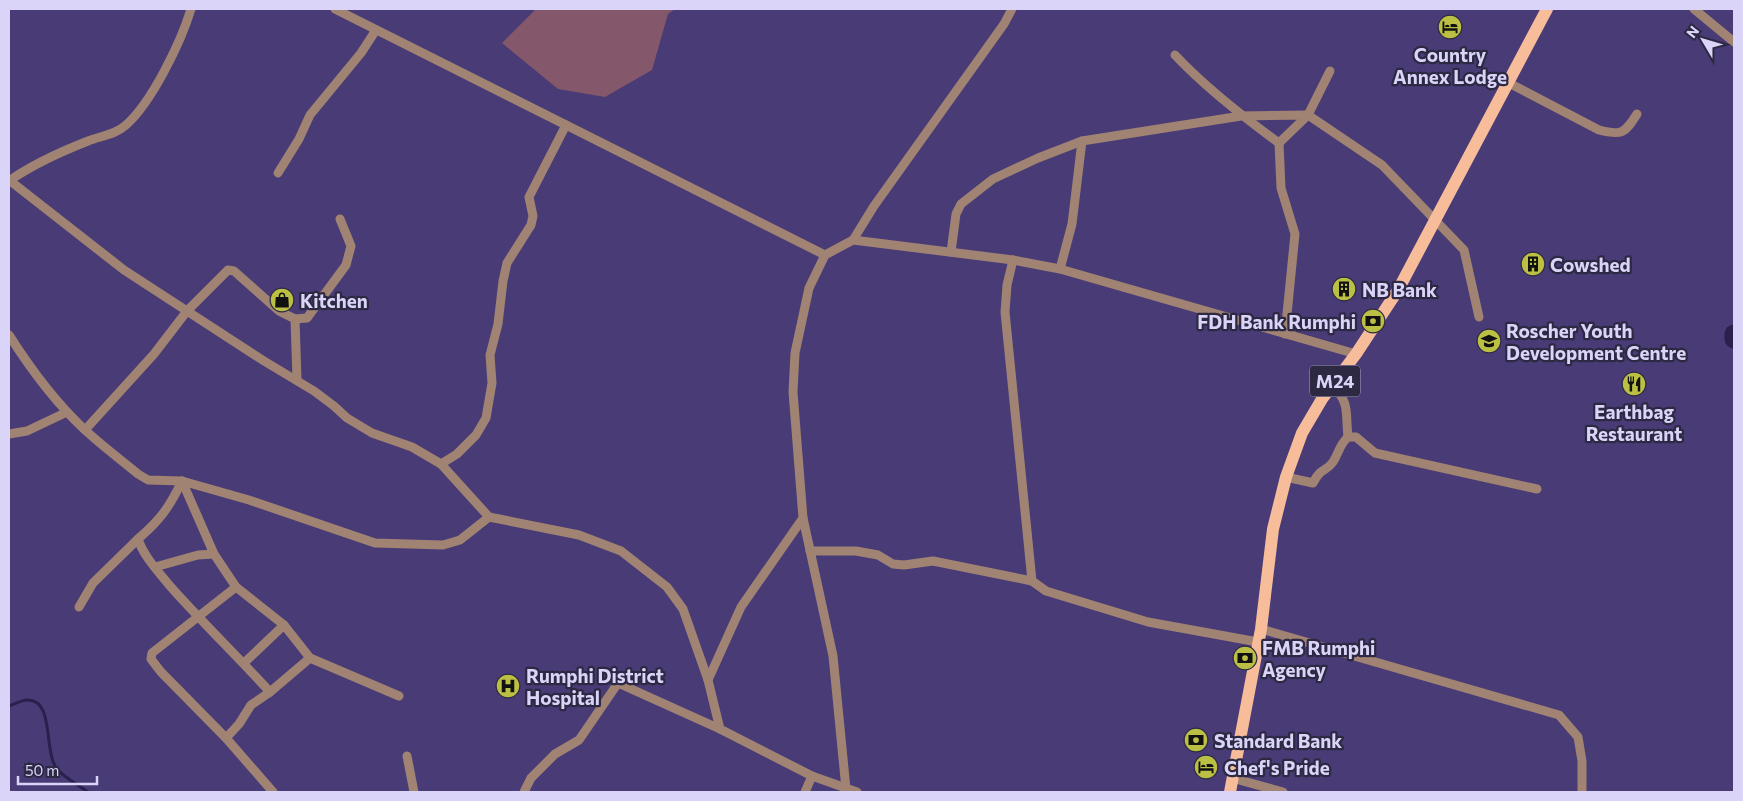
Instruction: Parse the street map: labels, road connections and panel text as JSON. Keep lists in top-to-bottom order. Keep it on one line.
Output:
{"streets":{"main road":["M24"]},"places":{"hotel":["Country Annex Lodge","Chef's Pride"],"building":["Cowshed","NB Bank"],"shop":["Kitchen"],"bank":["FDH Bank Rumphi","FMB Rumphi Agency","Standard Bank"],"school or university":["Roscher Youth Development Centre"],"restaurant":["Earthbag Restaurant"],"hospital":["Rumphi District Hospital"]},"scale_bar":"50 m","north":"top left"}
